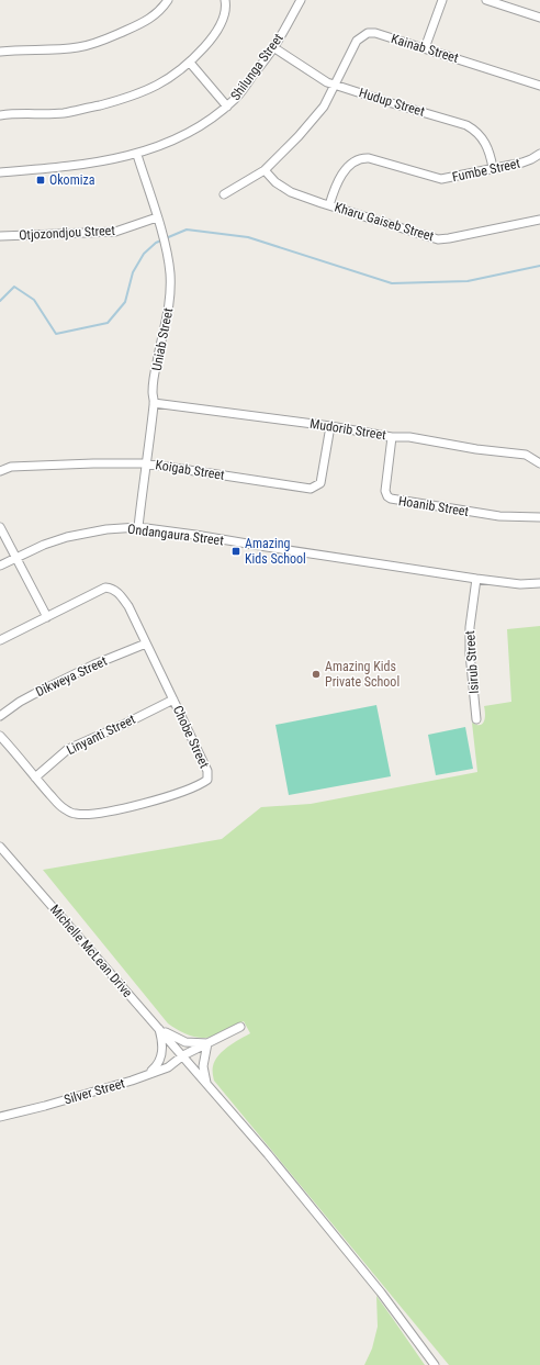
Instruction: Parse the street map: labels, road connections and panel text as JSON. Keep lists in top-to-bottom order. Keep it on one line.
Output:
{"streets":{"street":["Kainab Street","Shilunga Street","Hudup Street","Fumbe Street","Kharu Gaiseb Street","Otjozondjou Street","Uniab Street","Mudorib Street","Koigab Street","Hoanib Street","Ondangaura Street","Isirub Street","Dikweya Street","Linyanti Street","Chobe Street","Michelle McLean Drive","Silver Street"]},"crossings":[["Kainab Street","Hudup Street"],["Kainab Street","Kharu Gaiseb Street"],["Shilunga Street","Hudup Street"],["Shilunga Street","Uniab Street"],["Hudup Street","Fumbe Street"],["Fumbe Street","Kharu Gaiseb Street"],["Otjozondjou Street","Uniab Street"],["Uniab Street","Mudorib Street"],["Uniab Street","Koigab Street"],["Uniab Street","Ondangaura Street"],["Mudorib Street","Koigab Street"],["Mudorib Street","Hoanib Street"],["Ondangaura Street","Isirub Street"],["Dikweya Street","Chobe Street"],["Linyanti Street","Chobe Street"],["Michelle McLean Drive","Silver Street"]],"places":{"transit":["Okomiza","Amazing Kids School"],"other":["Amazing Kids Private School"]}}
